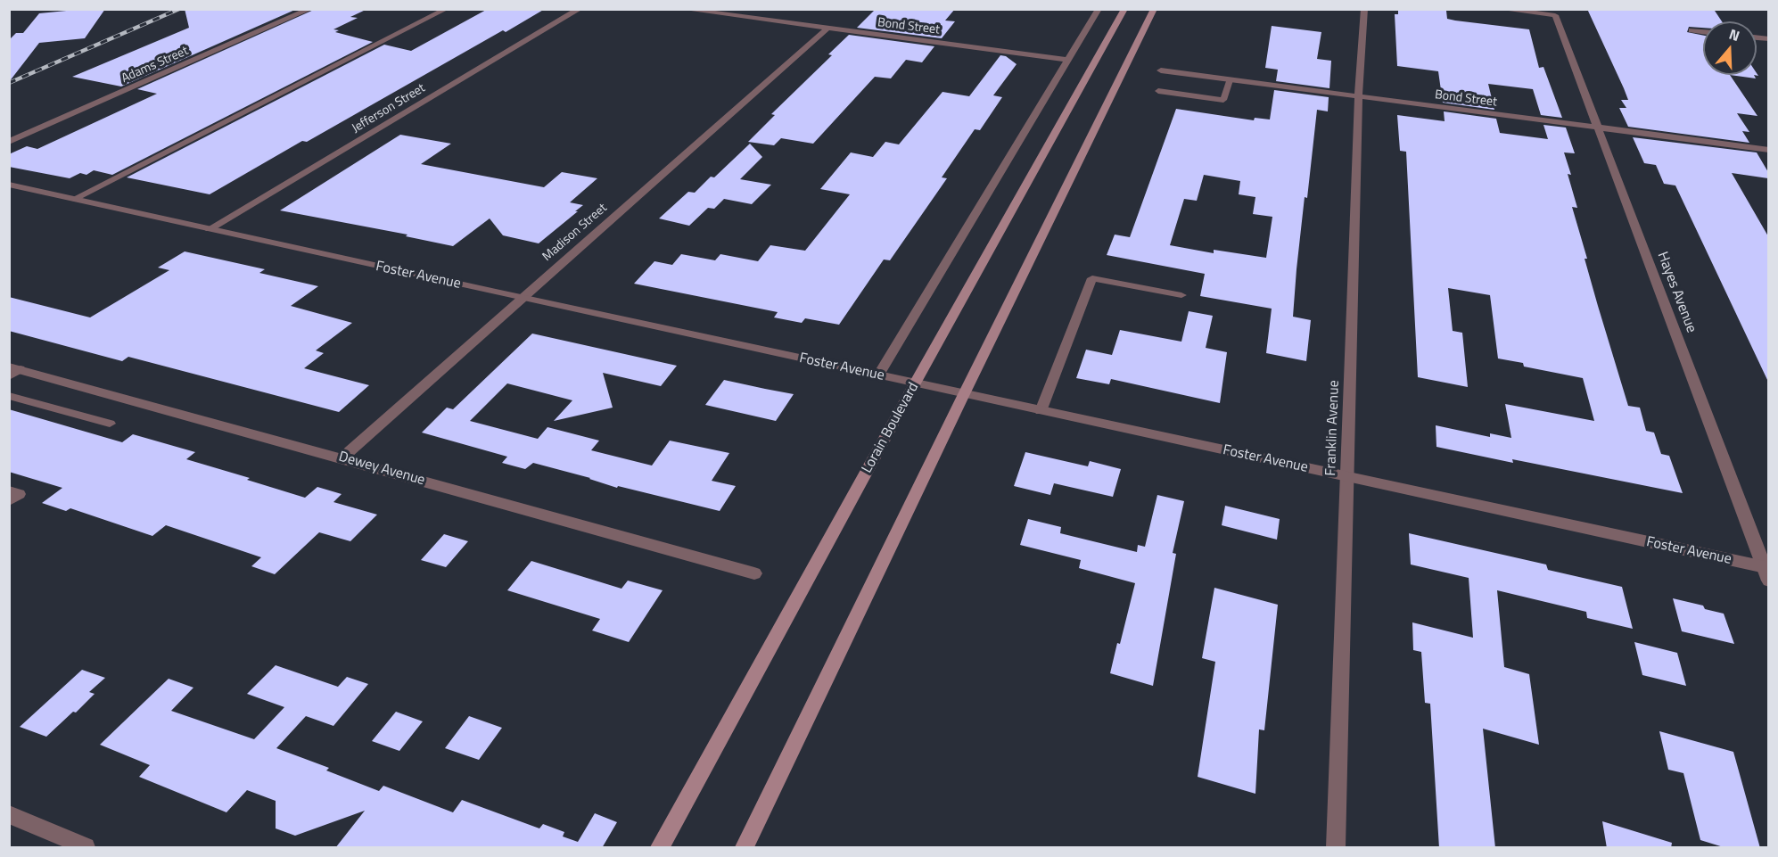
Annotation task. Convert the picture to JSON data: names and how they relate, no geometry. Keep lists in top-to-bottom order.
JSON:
{
  "streets": {
    "main road": ["Lorain Boulevard"],
    "street": [
      "Bond Street",
      "Adams Street",
      "Jefferson Street",
      "Madison Street",
      "Foster Avenue",
      "Hayes Avenue",
      "Franklin Avenue",
      "Dewey Avenue"
    ]
  },
  "crossings": [
    ["Bond Street", "Madison Street"],
    ["Bond Street", "Hayes Avenue"],
    ["Bond Street", "Franklin Avenue"],
    ["Jefferson Street", "Foster Avenue"],
    ["Madison Street", "Foster Avenue"],
    ["Madison Street", "Dewey Avenue"],
    ["Foster Avenue", "Hayes Avenue"],
    ["Foster Avenue", "Lorain Boulevard"],
    ["Foster Avenue", "Franklin Avenue"]
  ],
  "north": "top"
}
